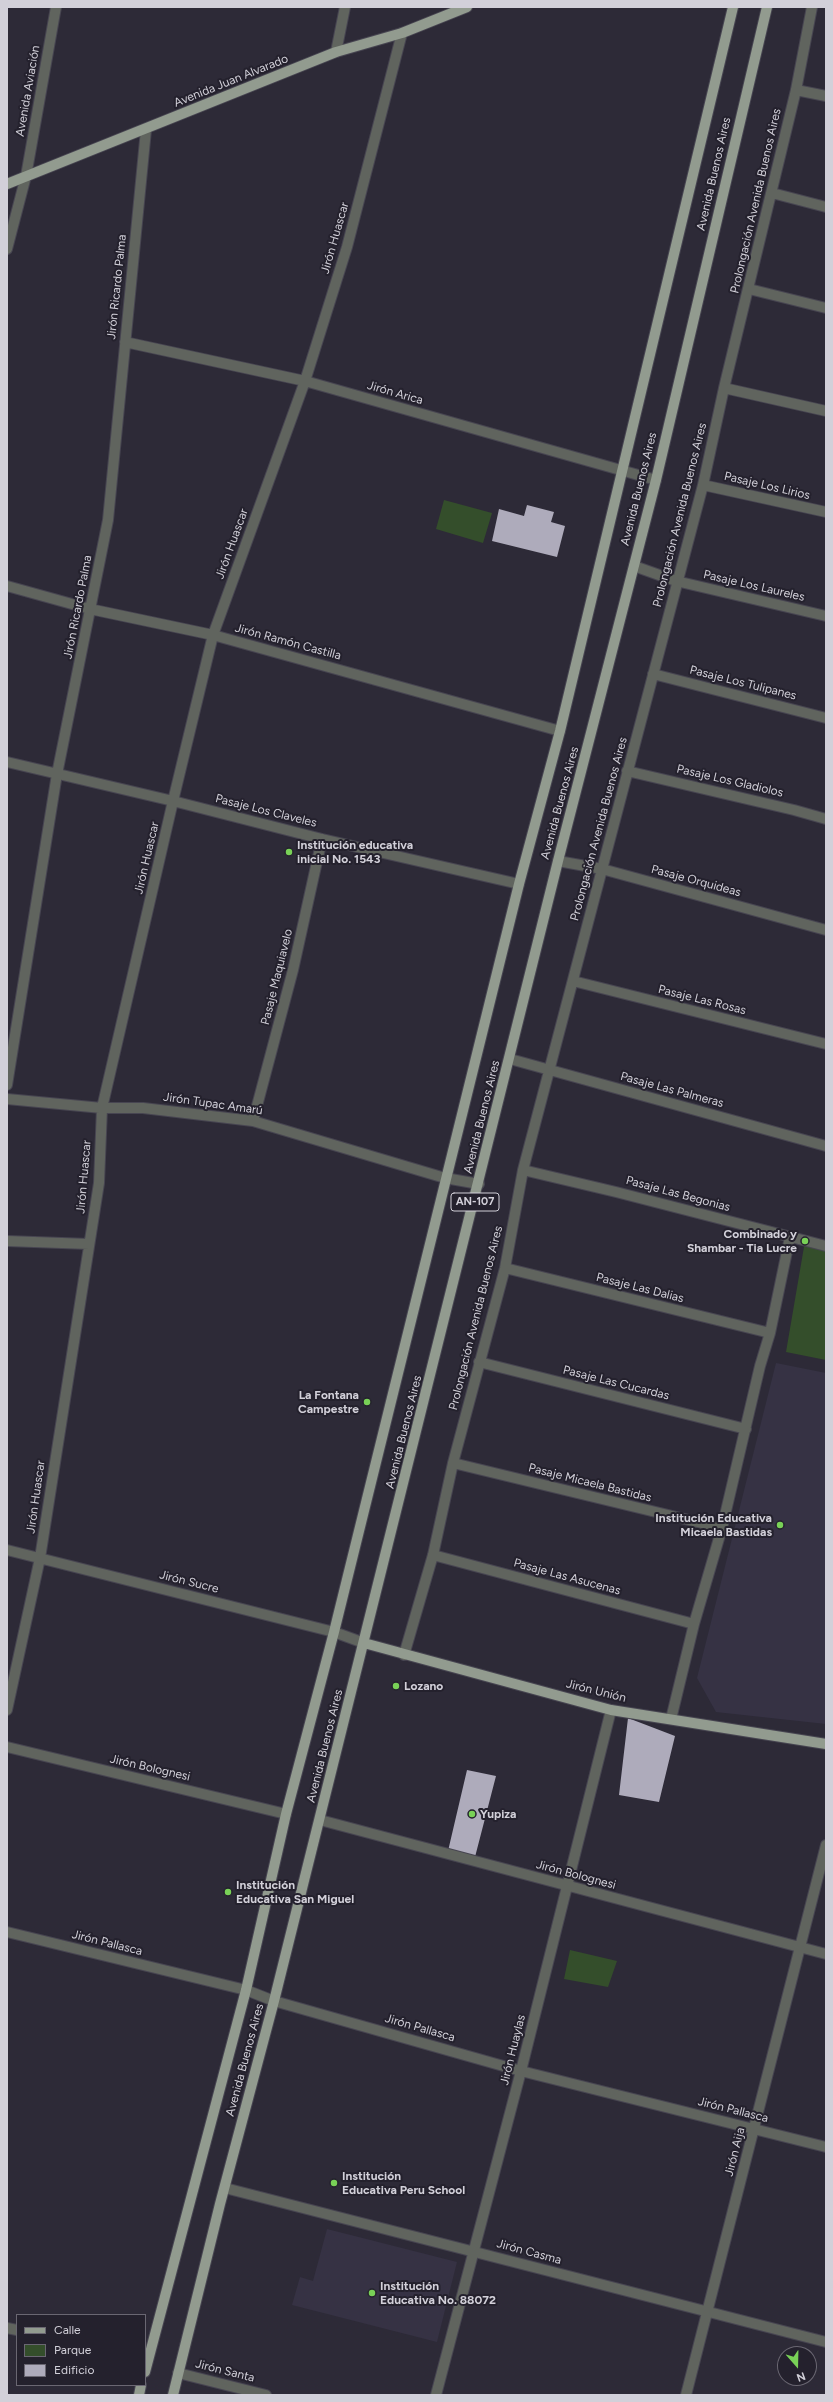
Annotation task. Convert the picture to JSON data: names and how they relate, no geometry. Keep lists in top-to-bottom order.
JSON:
{
  "streets": {
    "main road": [
      "Avenida Juan Alvarado",
      "Avenida Buenos Aires",
      "AN-107",
      "Jirón Unión"
    ],
    "street": [
      "Avenida Aviación",
      "Prolongación Avenida Buenos Aires",
      "Jirón Huascar",
      "Jirón Ricardo Palma",
      "Jirón Arica",
      "Pasaje Los Lirios",
      "Pasaje Los Laureles",
      "Jirón Ramón Castilla",
      "Pasaje Los Tulipanes",
      "Pasaje Los Gladiolos",
      "Pasaje Los Claveles",
      "Pasaje Orquideas",
      "Pasaje Maquiavelo",
      "Pasaje Las Rosas",
      "Pasaje Las Palmeras",
      "Jirón Tupac Amarú",
      "Pasaje Las Begonias",
      "Pasaje Las Dalias",
      "Pasaje Las Cucardas",
      "Pasaje Micaela Bastidas",
      "Pasaje Las Asucenas",
      "Jirón Sucre",
      "Jirón Bolognesi",
      "Jirón Pallasca",
      "Jirón Huaylas",
      "Jirón Aija",
      "Jirón Casma",
      "Jirón Santa"
    ]
  },
  "crossings": [
    ["Avenida Juan Alvarado", "Avenida Aviación"],
    ["Avenida Juan Alvarado", "Jirón Huascar"],
    ["Avenida Juan Alvarado", "Jirón Ricardo Palma"],
    ["Avenida Buenos Aires", "Jirón Arica"],
    ["Avenida Buenos Aires", "Pasaje Los Laureles"],
    ["Avenida Buenos Aires", "Jirón Ramón Castilla"],
    ["Avenida Buenos Aires", "Pasaje Los Claveles"],
    ["Avenida Buenos Aires", "Pasaje Orquideas"],
    ["Avenida Buenos Aires", "Pasaje Las Palmeras"],
    ["Avenida Buenos Aires", "Jirón Tupac Amarú"],
    ["Avenida Buenos Aires", "Jirón Sucre"],
    ["Avenida Buenos Aires", "Jirón Unión"],
    ["Avenida Buenos Aires", "Jirón Bolognesi"],
    ["Avenida Buenos Aires", "Jirón Pallasca"],
    ["Avenida Buenos Aires", "Jirón Casma"],
    ["Avenida Buenos Aires", "Jirón Santa"],
    ["Prolongación Avenida Buenos Aires", "Pasaje Los Lirios"],
    ["Prolongación Avenida Buenos Aires", "Pasaje Los Laureles"],
    ["Prolongación Avenida Buenos Aires", "Pasaje Los Tulipanes"],
    ["Prolongación Avenida Buenos Aires", "Pasaje Los Gladiolos"],
    ["Prolongación Avenida Buenos Aires", "Pasaje Orquideas"],
    ["Prolongación Avenida Buenos Aires", "Pasaje Las Rosas"],
    ["Prolongación Avenida Buenos Aires", "Pasaje Las Palmeras"],
    ["Prolongación Avenida Buenos Aires", "Pasaje Las Begonias"],
    ["Prolongación Avenida Buenos Aires", "Pasaje Las Dalias"],
    ["Prolongación Avenida Buenos Aires", "Pasaje Las Cucardas"],
    ["Prolongación Avenida Buenos Aires", "Pasaje Micaela Bastidas"],
    ["Prolongación Avenida Buenos Aires", "Pasaje Las Asucenas"],
    ["Prolongación Avenida Buenos Aires", "Jirón Unión"],
    ["Jirón Huascar", "Jirón Arica"],
    ["Jirón Huascar", "Jirón Ramón Castilla"],
    ["Jirón Huascar", "Pasaje Los Claveles"],
    ["Jirón Huascar", "Jirón Tupac Amarú"],
    ["Jirón Huascar", "Jirón Sucre"],
    ["Jirón Ricardo Palma", "Jirón Arica"],
    ["Jirón Ricardo Palma", "Jirón Ramón Castilla"],
    ["Jirón Ricardo Palma", "Pasaje Los Claveles"],
    ["Pasaje Los Claveles", "Pasaje Maquiavelo"],
    ["Pasaje Maquiavelo", "Jirón Tupac Amarú"],
    ["Jirón Sucre", "Jirón Unión"],
    ["Jirón Unión", "Jirón Huaylas"],
    ["Jirón Bolognesi", "Jirón Huaylas"],
    ["Jirón Bolognesi", "Jirón Aija"],
    ["Jirón Pallasca", "Jirón Huaylas"],
    ["Jirón Pallasca", "Jirón Aija"],
    ["Jirón Huaylas", "Jirón Casma"],
    ["Jirón Aija", "Jirón Casma"]
  ],
  "places": [
    "Institución educativa inicial No. 1543",
    "Combinado y Shambar - Tia Lucre",
    "La Fontana Campestre",
    "Institución Educativa Micaela Bastidas",
    "Lozano",
    "Yupiza",
    "Institución Educativa San Miguel",
    "Institución Educativa Peru School",
    "Institución Educativa No. 88072"
  ],
  "legend": ["Calle", "Parque", "Edificio"],
  "north": "bottom"
}
